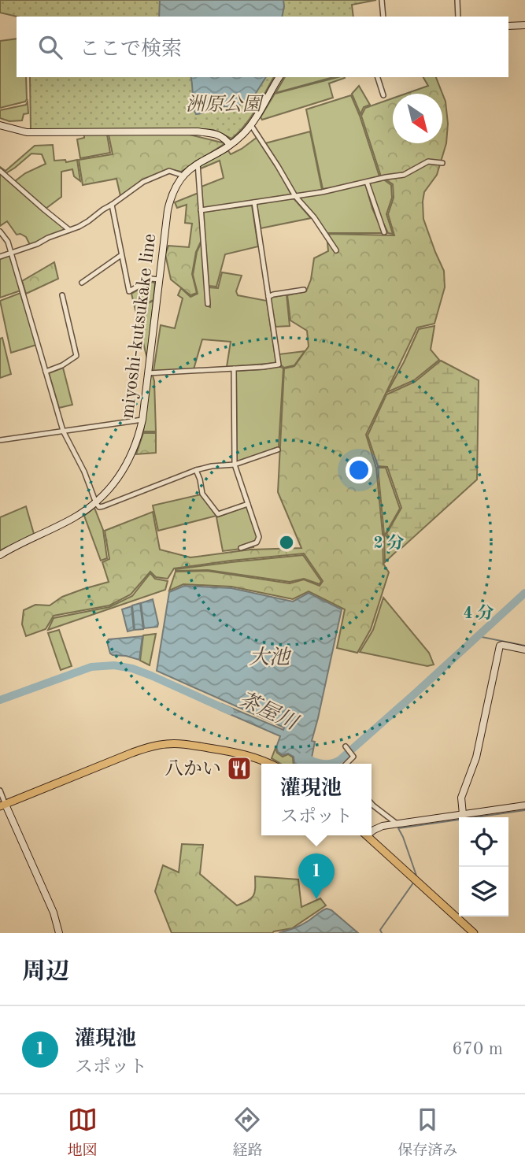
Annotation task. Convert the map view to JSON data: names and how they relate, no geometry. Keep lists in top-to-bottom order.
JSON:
{
  "streets": {
    "street": ["miyoshi-kutsukake line"]
  },
  "water": ["大池", "茶屋川"],
  "parks": ["洲原公園"],
  "places": {
    "restaurant": ["八かい"]
  },
  "north": "bottom right",
  "page": {
    "search": "ここで検索",
    "popup": ["灌現池", "スポット"],
    "pins": "1",
    "heading": "周辺",
    "list": [
      {
        "mark": "1",
        "name": "灌現池",
        "note": "スポット",
        "value": "670 m"
      }
    ],
    "nav": ["地図", "経路", "保存済み"]
  },
  "rings": ["2 分", "4 分"]
}
